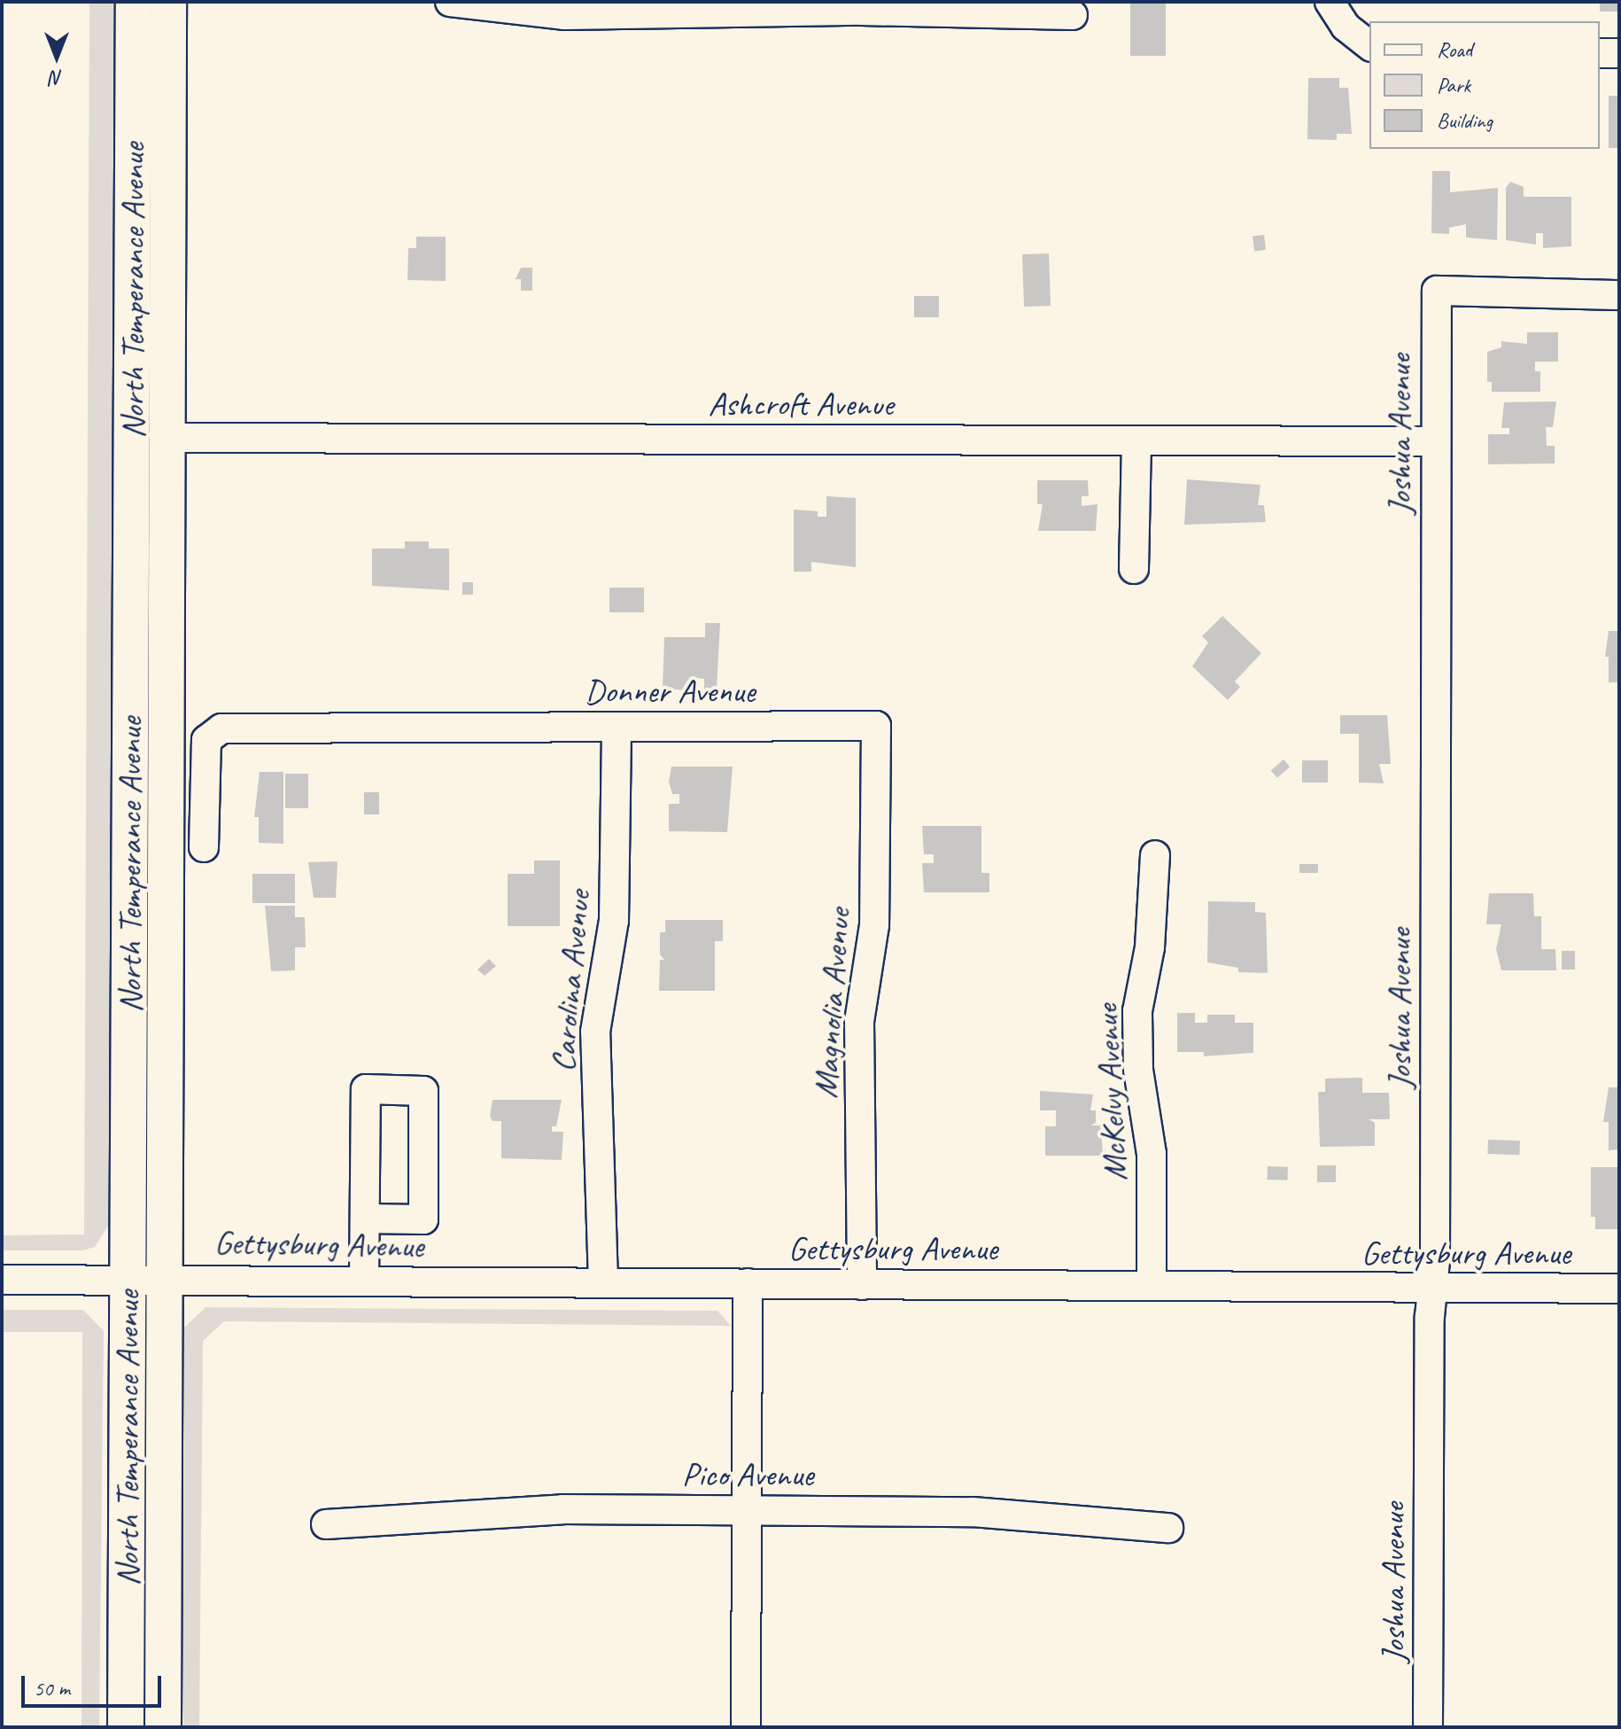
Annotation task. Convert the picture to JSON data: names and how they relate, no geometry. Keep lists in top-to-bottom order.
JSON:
{
  "streets": {
    "main road": ["North Temperance Avenue"],
    "street": [
      "Ashcroft Avenue",
      "Joshua Avenue",
      "Donner Avenue",
      "Carolina Avenue",
      "Magnolia Avenue",
      "McKelvy Avenue",
      "Gettysburg Avenue",
      "Pico Avenue"
    ]
  },
  "crossings": [
    ["North Temperance Avenue", "Ashcroft Avenue"],
    ["North Temperance Avenue", "Gettysburg Avenue"],
    ["Ashcroft Avenue", "Joshua Avenue"],
    ["Joshua Avenue", "Gettysburg Avenue"],
    ["Donner Avenue", "Carolina Avenue"],
    ["Donner Avenue", "Magnolia Avenue"],
    ["Carolina Avenue", "Gettysburg Avenue"],
    ["Magnolia Avenue", "Gettysburg Avenue"],
    ["McKelvy Avenue", "Gettysburg Avenue"]
  ],
  "legend": ["Road", "Park", "Building"],
  "scale_bar": "50 m",
  "north": "bottom"
}
